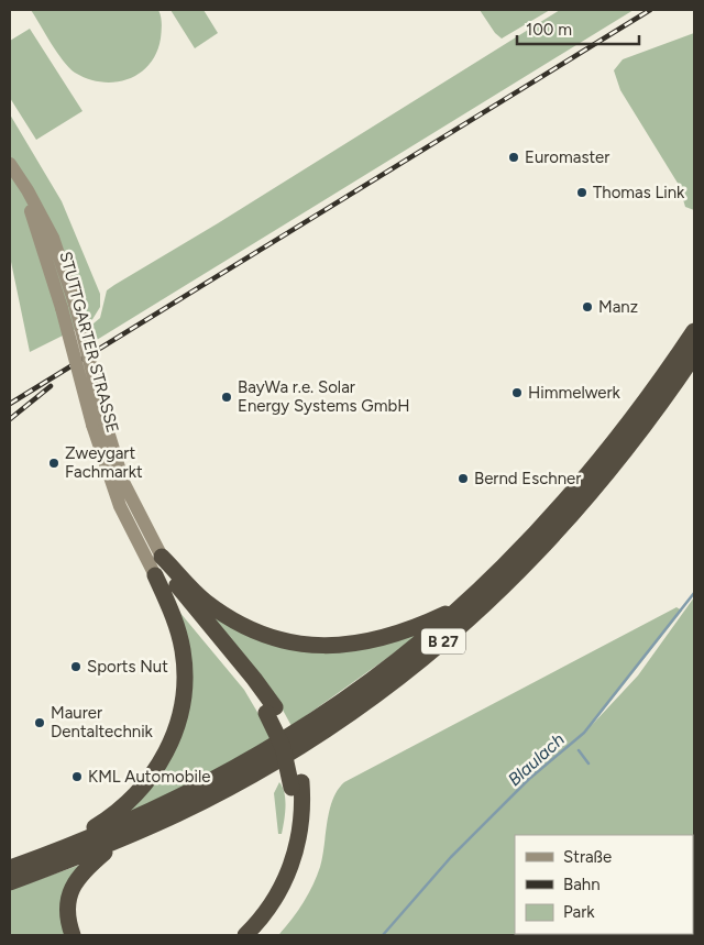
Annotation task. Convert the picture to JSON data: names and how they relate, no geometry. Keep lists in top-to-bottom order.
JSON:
{
  "streets": {
    "highway": ["B 27"],
    "main road": ["STUTTGARTER STRASSE"]
  },
  "water": ["Blaulach"],
  "places": [
    "Euromaster",
    "Thomas Link",
    "Manz",
    "Himmelwerk",
    "BayWa r.e. Solar Energy Systems GmbH",
    "Zweygart Fachmarkt",
    "Bernd Eschner",
    "Sports Nut",
    "Maurer Dentaltechnik",
    "KML Automobile"
  ],
  "legend": ["Straße", "Bahn", "Park"],
  "scale_bar": "100 m"
}
